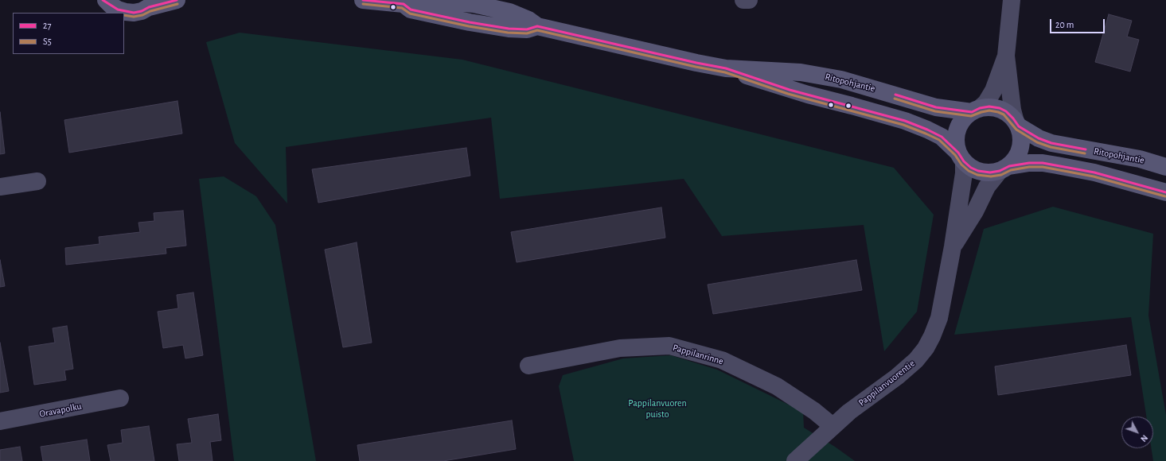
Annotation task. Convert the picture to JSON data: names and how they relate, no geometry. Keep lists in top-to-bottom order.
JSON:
{
  "streets": {
    "main road": ["Ritopohjantie"],
    "street": ["Pappilanrinne", "Pappilanvuorentie", "Oravapolku"]
  },
  "crossings": [
    ["Ritopohjantie", "Pappilanvuorentie"],
    ["Pappilanrinne", "Pappilanvuorentie"]
  ],
  "parks": ["Pappilanvuoren puisto"],
  "lines": ["transit line 27", "transit line S5"],
  "legend": ["27", "S5"],
  "scale_bar": "20 m",
  "north": "bottom right"
}
